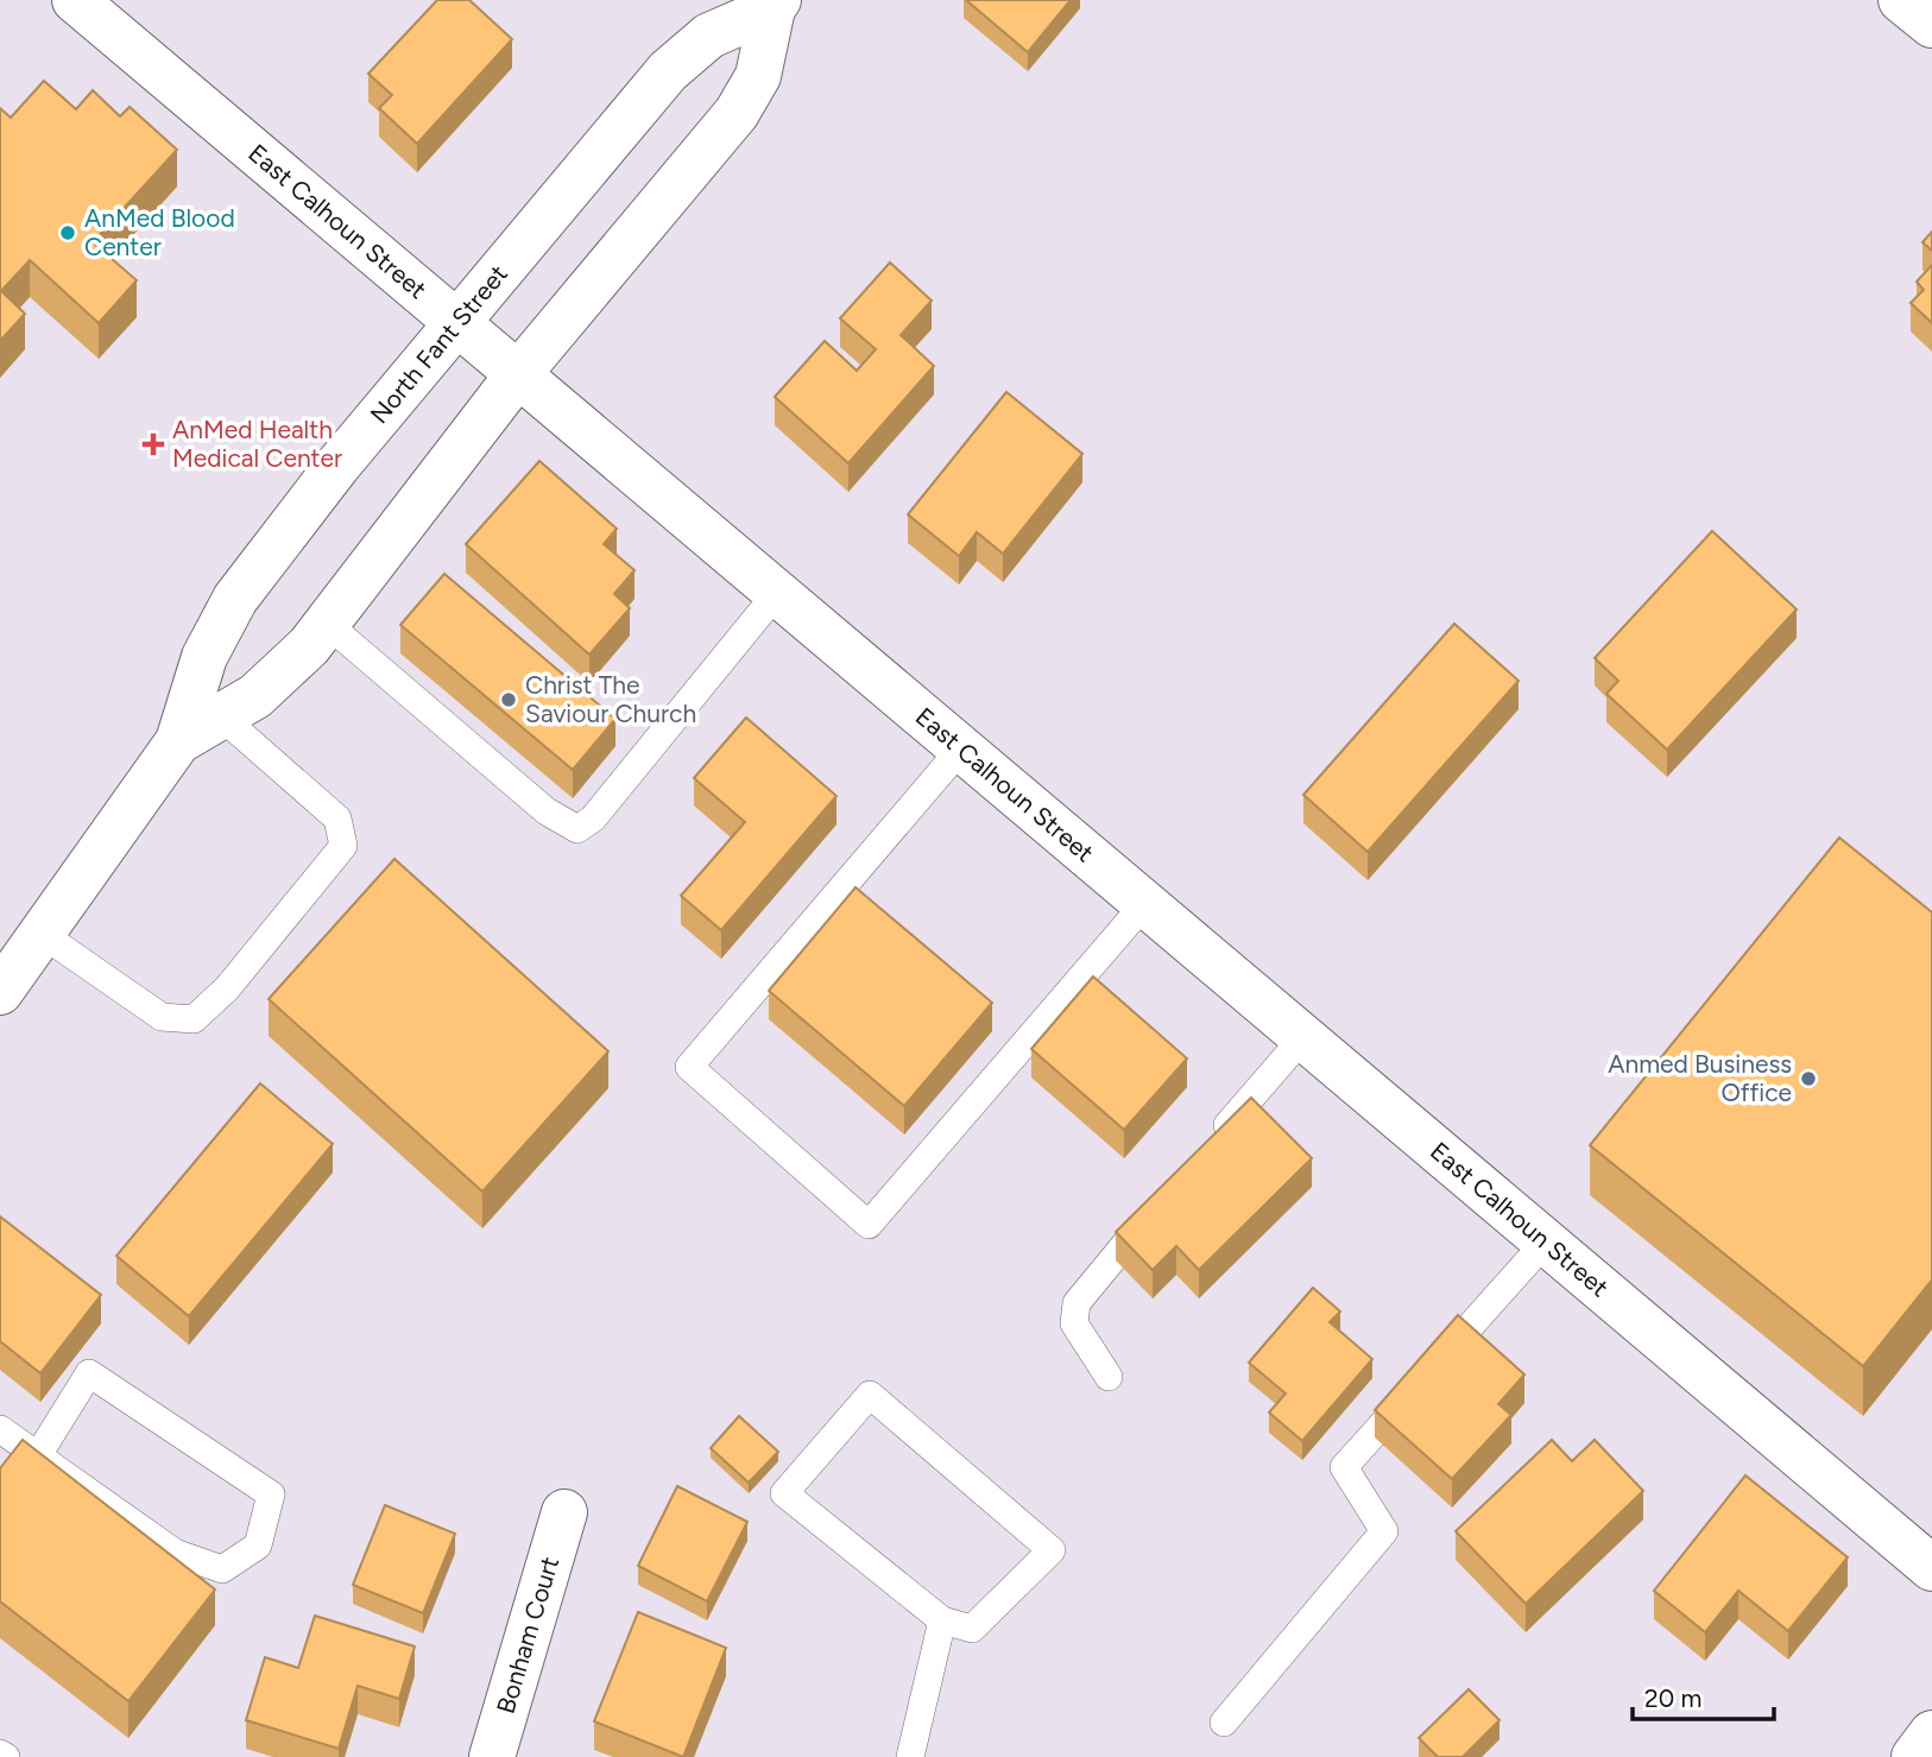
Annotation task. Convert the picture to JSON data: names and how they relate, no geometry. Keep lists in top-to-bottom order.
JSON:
{
  "streets": {
    "street": ["East Calhoun Street", "North Fant Street", "Bonham Court"]
  },
  "crossings": [
    ["East Calhoun Street", "North Fant Street"]
  ],
  "places": {
    "other": ["AnMed Blood Center", "Christ The Saviour Church", "Anmed Business Office"],
    "health": ["AnMed Health Medical Center"]
  },
  "scale_bar": "20 m"
}
